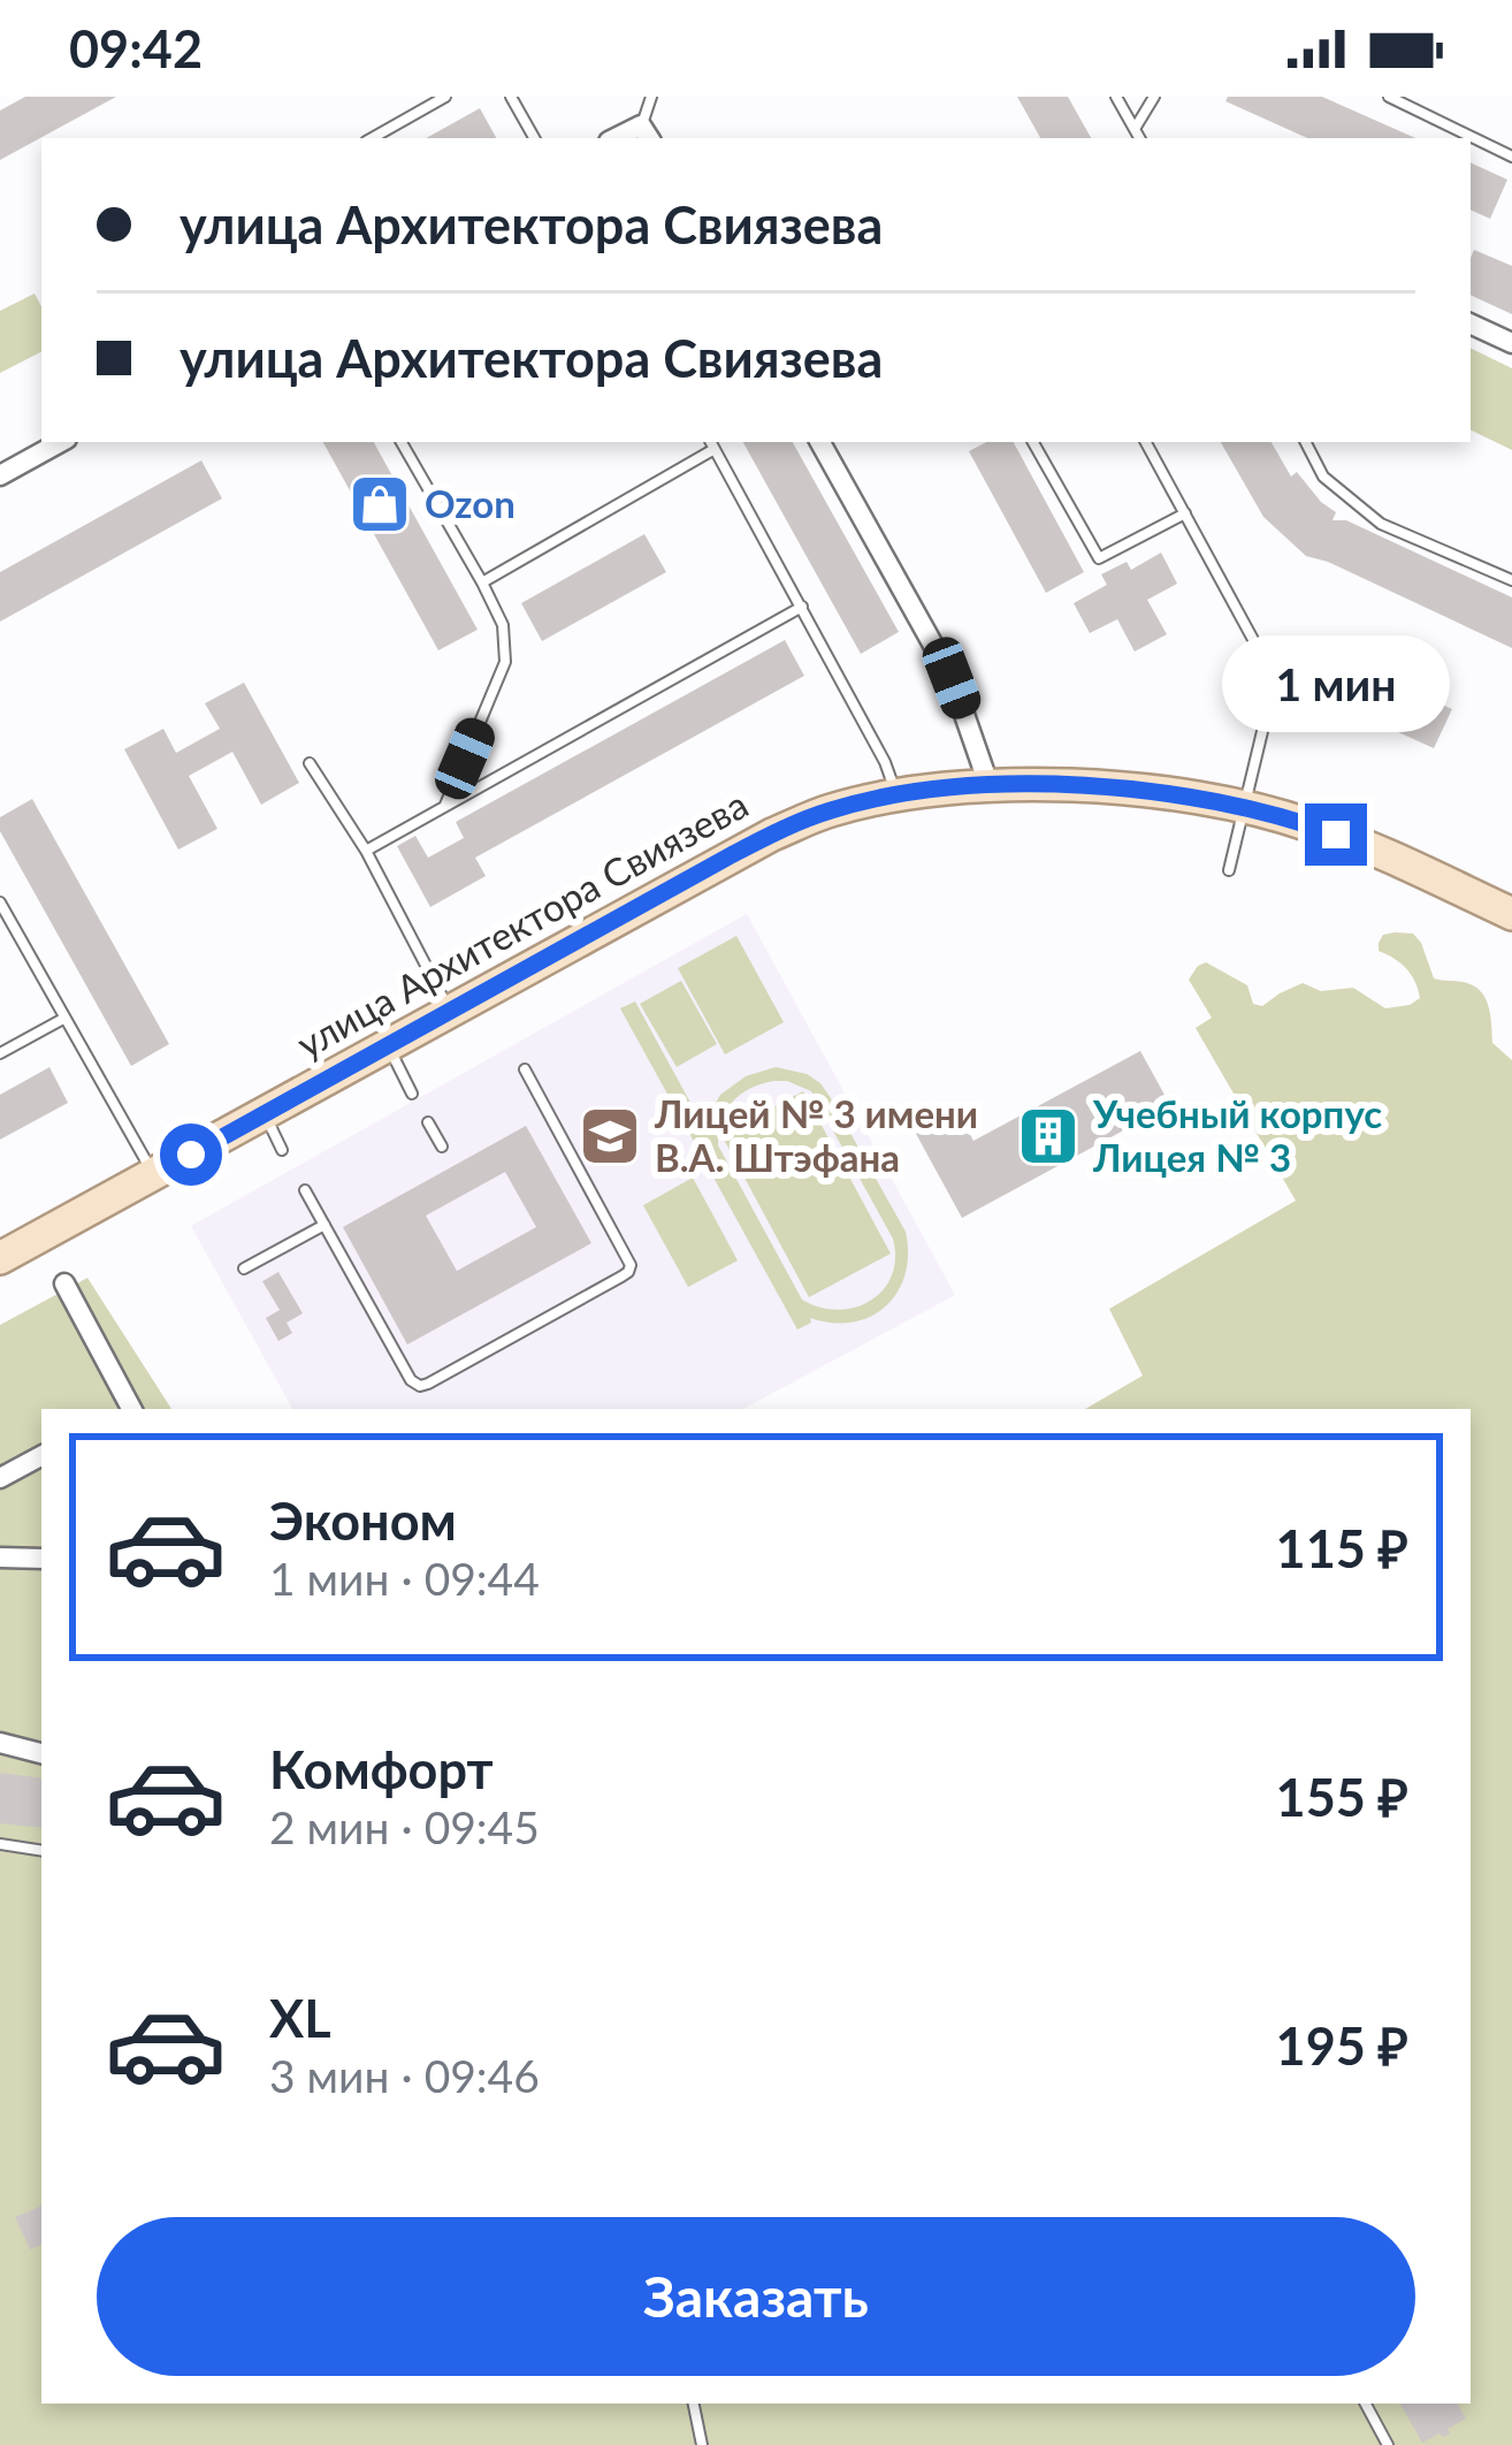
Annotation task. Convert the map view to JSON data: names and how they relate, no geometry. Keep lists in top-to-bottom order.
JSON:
{
  "streets": {
    "main road": ["улица Архитектора Свиязева"]
  },
  "places": {
    "shop": ["Ozon"],
    "school or university": ["Лицей № 3 имени В.А. Штэфана"],
    "building": ["Учебный корпус Лицея № 3"]
  },
  "page": {
    "status": "09:42",
    "banner": ["улица Архитектора Свиязева", "улица Архитектора Свиязева"],
    "bubble": "1 мин",
    "list": [
      {
        "name": "Эконом",
        "note": "1 мин · 09:44",
        "value": "115 ₽"
      },
      {
        "name": "Комфорт",
        "note": "2 мин · 09:45",
        "value": "155 ₽"
      },
      {
        "name": "XL",
        "note": "3 мин · 09:46",
        "value": "195 ₽"
      }
    ],
    "buttons": "Заказать"
  }
}
